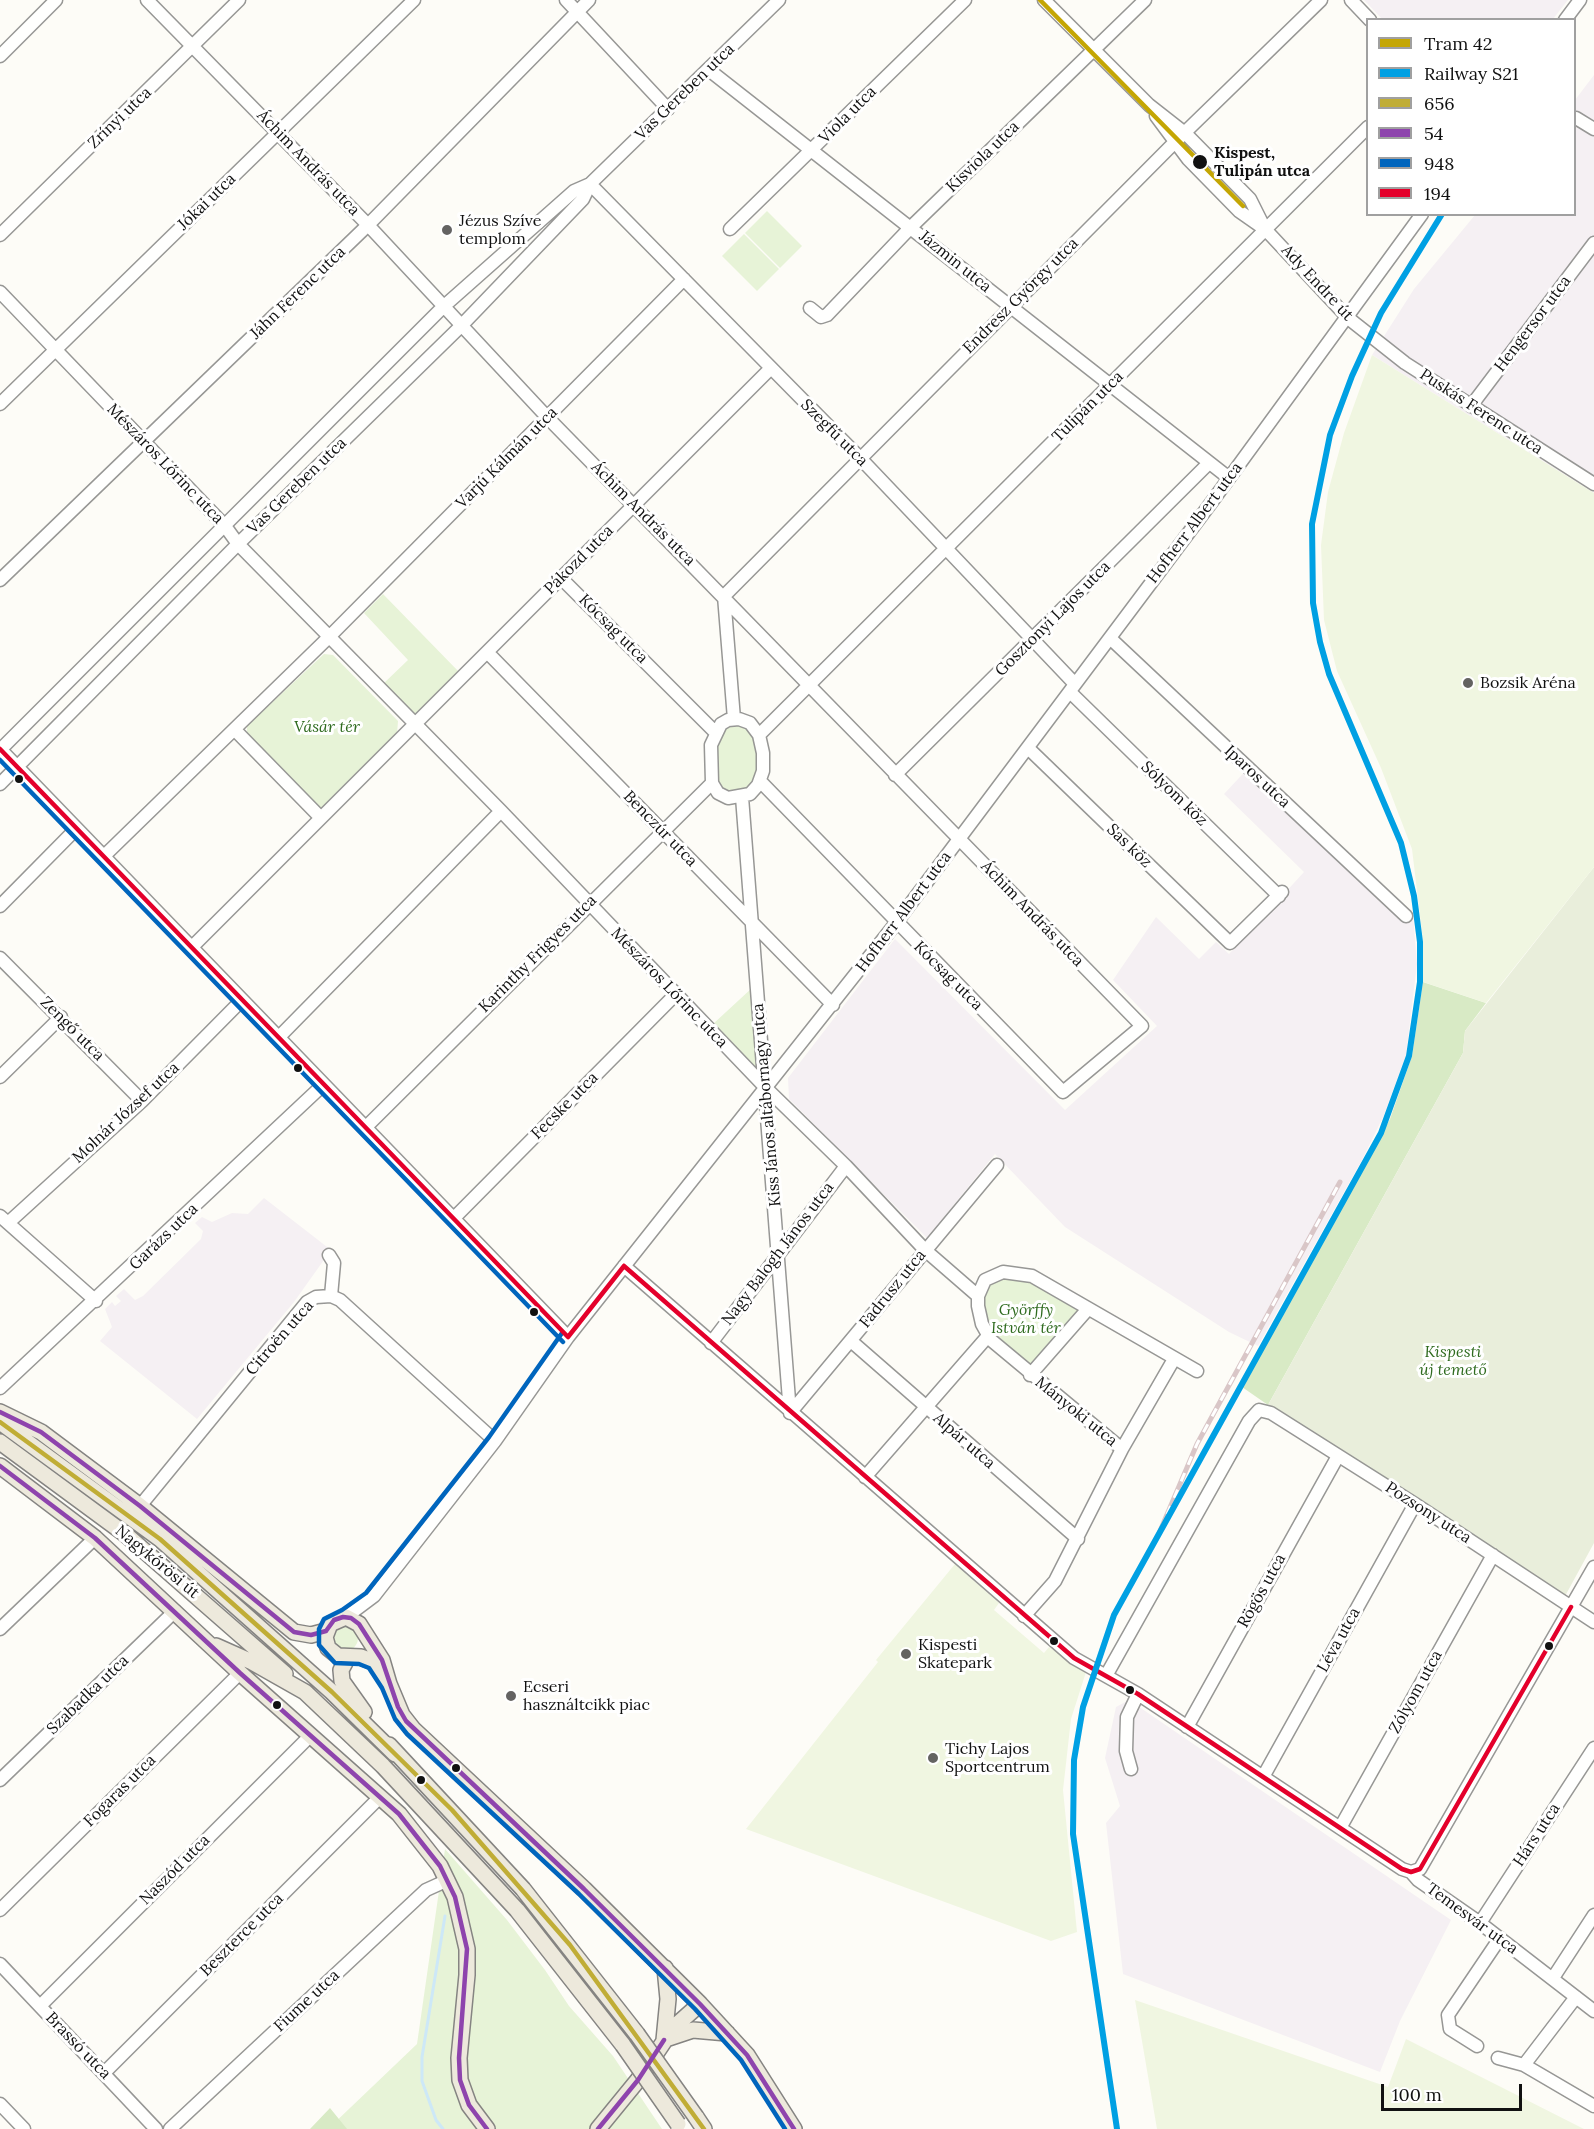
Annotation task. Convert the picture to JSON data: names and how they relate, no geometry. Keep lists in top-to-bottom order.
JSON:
{
  "streets": {
    "main road": ["Nagykőrösi út"],
    "street": [
      "Vas Gereben utca",
      "Viola utca",
      "Zrínyi utca",
      "Kisviola utca",
      "Áchim András utca",
      "Jókai utca",
      "Jázmin utca",
      "Ady Endre út",
      "Jáhn Ferenc utca",
      "Endresz György utca",
      "Hengersor utca",
      "Tulipán utca",
      "Puskás Ferenc utca",
      "Szegfű utca",
      "Varjú Kálmán utca",
      "Mészáros Lőrinc utca",
      "Hofherr Albert utca",
      "Pákozd utca",
      "Gosztonyi Lajos utca",
      "Kócsag utca",
      "Iparos utca",
      "Sólyom köz",
      "Benczúr utca",
      "Sas köz",
      "Karinthy Frigyes utca",
      "Zengő utca",
      "Kiss János altábornagy utca",
      "Fecske utca",
      "Molnár József utca",
      "Garázs utca",
      "Nagy Balogh János utca",
      "Fadrusz utca",
      "Citroën utca",
      "Mányoki utca",
      "Alpár utca",
      "Pozsony utca",
      "Rögös utca",
      "Léva utca",
      "Zólyom utca",
      "Szabadka utca",
      "Fogaras utca",
      "Hárs utca",
      "Naszód utca",
      "Temesvár utca",
      "Beszterce utca",
      "Fiume utca",
      "Brassó utca"
    ]
  },
  "crossings": [
    ["Vas Gereben utca", "Áchim András utca"],
    ["Vas Gereben utca", "Jázmin utca"],
    ["Vas Gereben utca", "Szegfű utca"],
    ["Vas Gereben utca", "Mészáros Lőrinc utca"],
    ["Viola utca", "Jázmin utca"],
    ["Zrínyi utca", "Áchim András utca"],
    ["Kisviola utca", "Jázmin utca"],
    ["Kisviola utca", "Ady Endre út"],
    ["Áchim András utca", "Jókai utca"],
    ["Áchim András utca", "Jáhn Ferenc utca"],
    ["Áchim András utca", "Endresz György utca"],
    ["Áchim András utca", "Tulipán utca"],
    ["Áchim András utca", "Varjú Kálmán utca"],
    ["Áchim András utca", "Hofherr Albert utca"],
    ["Áchim András utca", "Pákozd utca"],
    ["Áchim András utca", "Gosztonyi Lajos utca"],
    ["Áchim András utca", "Kócsag utca"],
    ["Jókai utca", "Mészáros Lőrinc utca"],
    ["Jázmin utca", "Endresz György utca"],
    ["Jázmin utca", "Tulipán utca"],
    ["Jázmin utca", "Hofherr Albert utca"],
    ["Jázmin utca", "Gosztonyi Lajos utca"],
    ["Ady Endre út", "Endresz György utca"],
    ["Ady Endre út", "Tulipán utca"],
    ["Ady Endre út", "Puskás Ferenc utca"],
    ["Ady Endre út", "Hofherr Albert utca"],
    ["Jáhn Ferenc utca", "Mészáros Lőrinc utca"],
    ["Endresz György utca", "Szegfű utca"],
    ["Hengersor utca", "Puskás Ferenc utca"],
    ["Tulipán utca", "Szegfű utca"],
    ["Szegfű utca", "Varjú Kálmán utca"],
    ["Szegfű utca", "Hofherr Albert utca"],
    ["Szegfű utca", "Pákozd utca"],
    ["Szegfű utca", "Gosztonyi Lajos utca"],
    ["Szegfű utca", "Sólyom köz"],
    ["Varjú Kálmán utca", "Mészáros Lőrinc utca"],
    ["Mészáros Lőrinc utca", "Hofherr Albert utca"],
    ["Mészáros Lőrinc utca", "Pákozd utca"],
    ["Mészáros Lőrinc utca", "Karinthy Frigyes utca"],
    ["Mészáros Lőrinc utca", "Kiss János altábornagy utca"],
    ["Mészáros Lőrinc utca", "Fecske utca"],
    ["Mészáros Lőrinc utca", "Nagy Balogh János utca"],
    ["Mészáros Lőrinc utca", "Fadrusz utca"],
    ["Hofherr Albert utca", "Kócsag utca"],
    ["Hofherr Albert utca", "Iparos utca"],
    ["Hofherr Albert utca", "Sólyom köz"],
    ["Hofherr Albert utca", "Benczúr utca"],
    ["Hofherr Albert utca", "Sas köz"],
    ["Hofherr Albert utca", "Kiss János altábornagy utca"],
    ["Hofherr Albert utca", "Citroën utca"],
    ["Hofherr Albert utca", "Temesvár utca"],
    ["Pákozd utca", "Kócsag utca"],
    ["Pákozd utca", "Benczúr utca"],
    ["Kócsag utca", "Karinthy Frigyes utca"],
    ["Kócsag utca", "Kiss János altábornagy utca"],
    ["Sólyom köz", "Sas köz"],
    ["Benczúr utca", "Karinthy Frigyes utca"],
    ["Benczúr utca", "Kiss János altábornagy utca"],
    ["Karinthy Frigyes utca", "Kiss János altábornagy utca"],
    ["Zengő utca", "Molnár József utca"],
    ["Kiss János altábornagy utca", "Nagy Balogh János utca"],
    ["Kiss János altábornagy utca", "Fadrusz utca"],
    ["Kiss János altábornagy utca", "Temesvár utca"],
    ["Nagy Balogh János utca", "Temesvár utca"],
    ["Fadrusz utca", "Alpár utca"],
    ["Fadrusz utca", "Temesvár utca"],
    ["Pozsony utca", "Rögös utca"],
    ["Pozsony utca", "Léva utca"],
    ["Pozsony utca", "Zólyom utca"],
    ["Pozsony utca", "Temesvár utca"],
    ["Nagykőrösi út", "Szabadka utca"],
    ["Nagykőrösi út", "Fogaras utca"],
    ["Nagykőrösi út", "Naszód utca"],
    ["Nagykőrösi út", "Beszterce utca"],
    ["Nagykőrösi út", "Fiume utca"],
    ["Rögös utca", "Temesvár utca"],
    ["Léva utca", "Temesvár utca"],
    ["Zólyom utca", "Temesvár utca"],
    ["Hárs utca", "Temesvár utca"],
    ["Naszód utca", "Brassó utca"],
    ["Beszterce utca", "Brassó utca"]
  ],
  "parks": ["Vásár tér", "Györffy István tér", "Kispesti új temető"],
  "places": [
    "Kispest, Tulipán utca",
    "Jézus Szíve templom",
    "Bozsik Aréna",
    "Kispesti Skatepark",
    "Ecseri használtcikk piac",
    "Tichy Lajos Sportcentrum"
  ],
  "lines": [
    "tram line 42",
    "rail line S21",
    "transit line 194",
    "transit line 948",
    "transit line 54",
    "transit line 656"
  ],
  "legend": [
    "Tram 42",
    "Railway S21",
    "656",
    "54",
    "948",
    "194"
  ],
  "scale_bar": "100 m"
}
